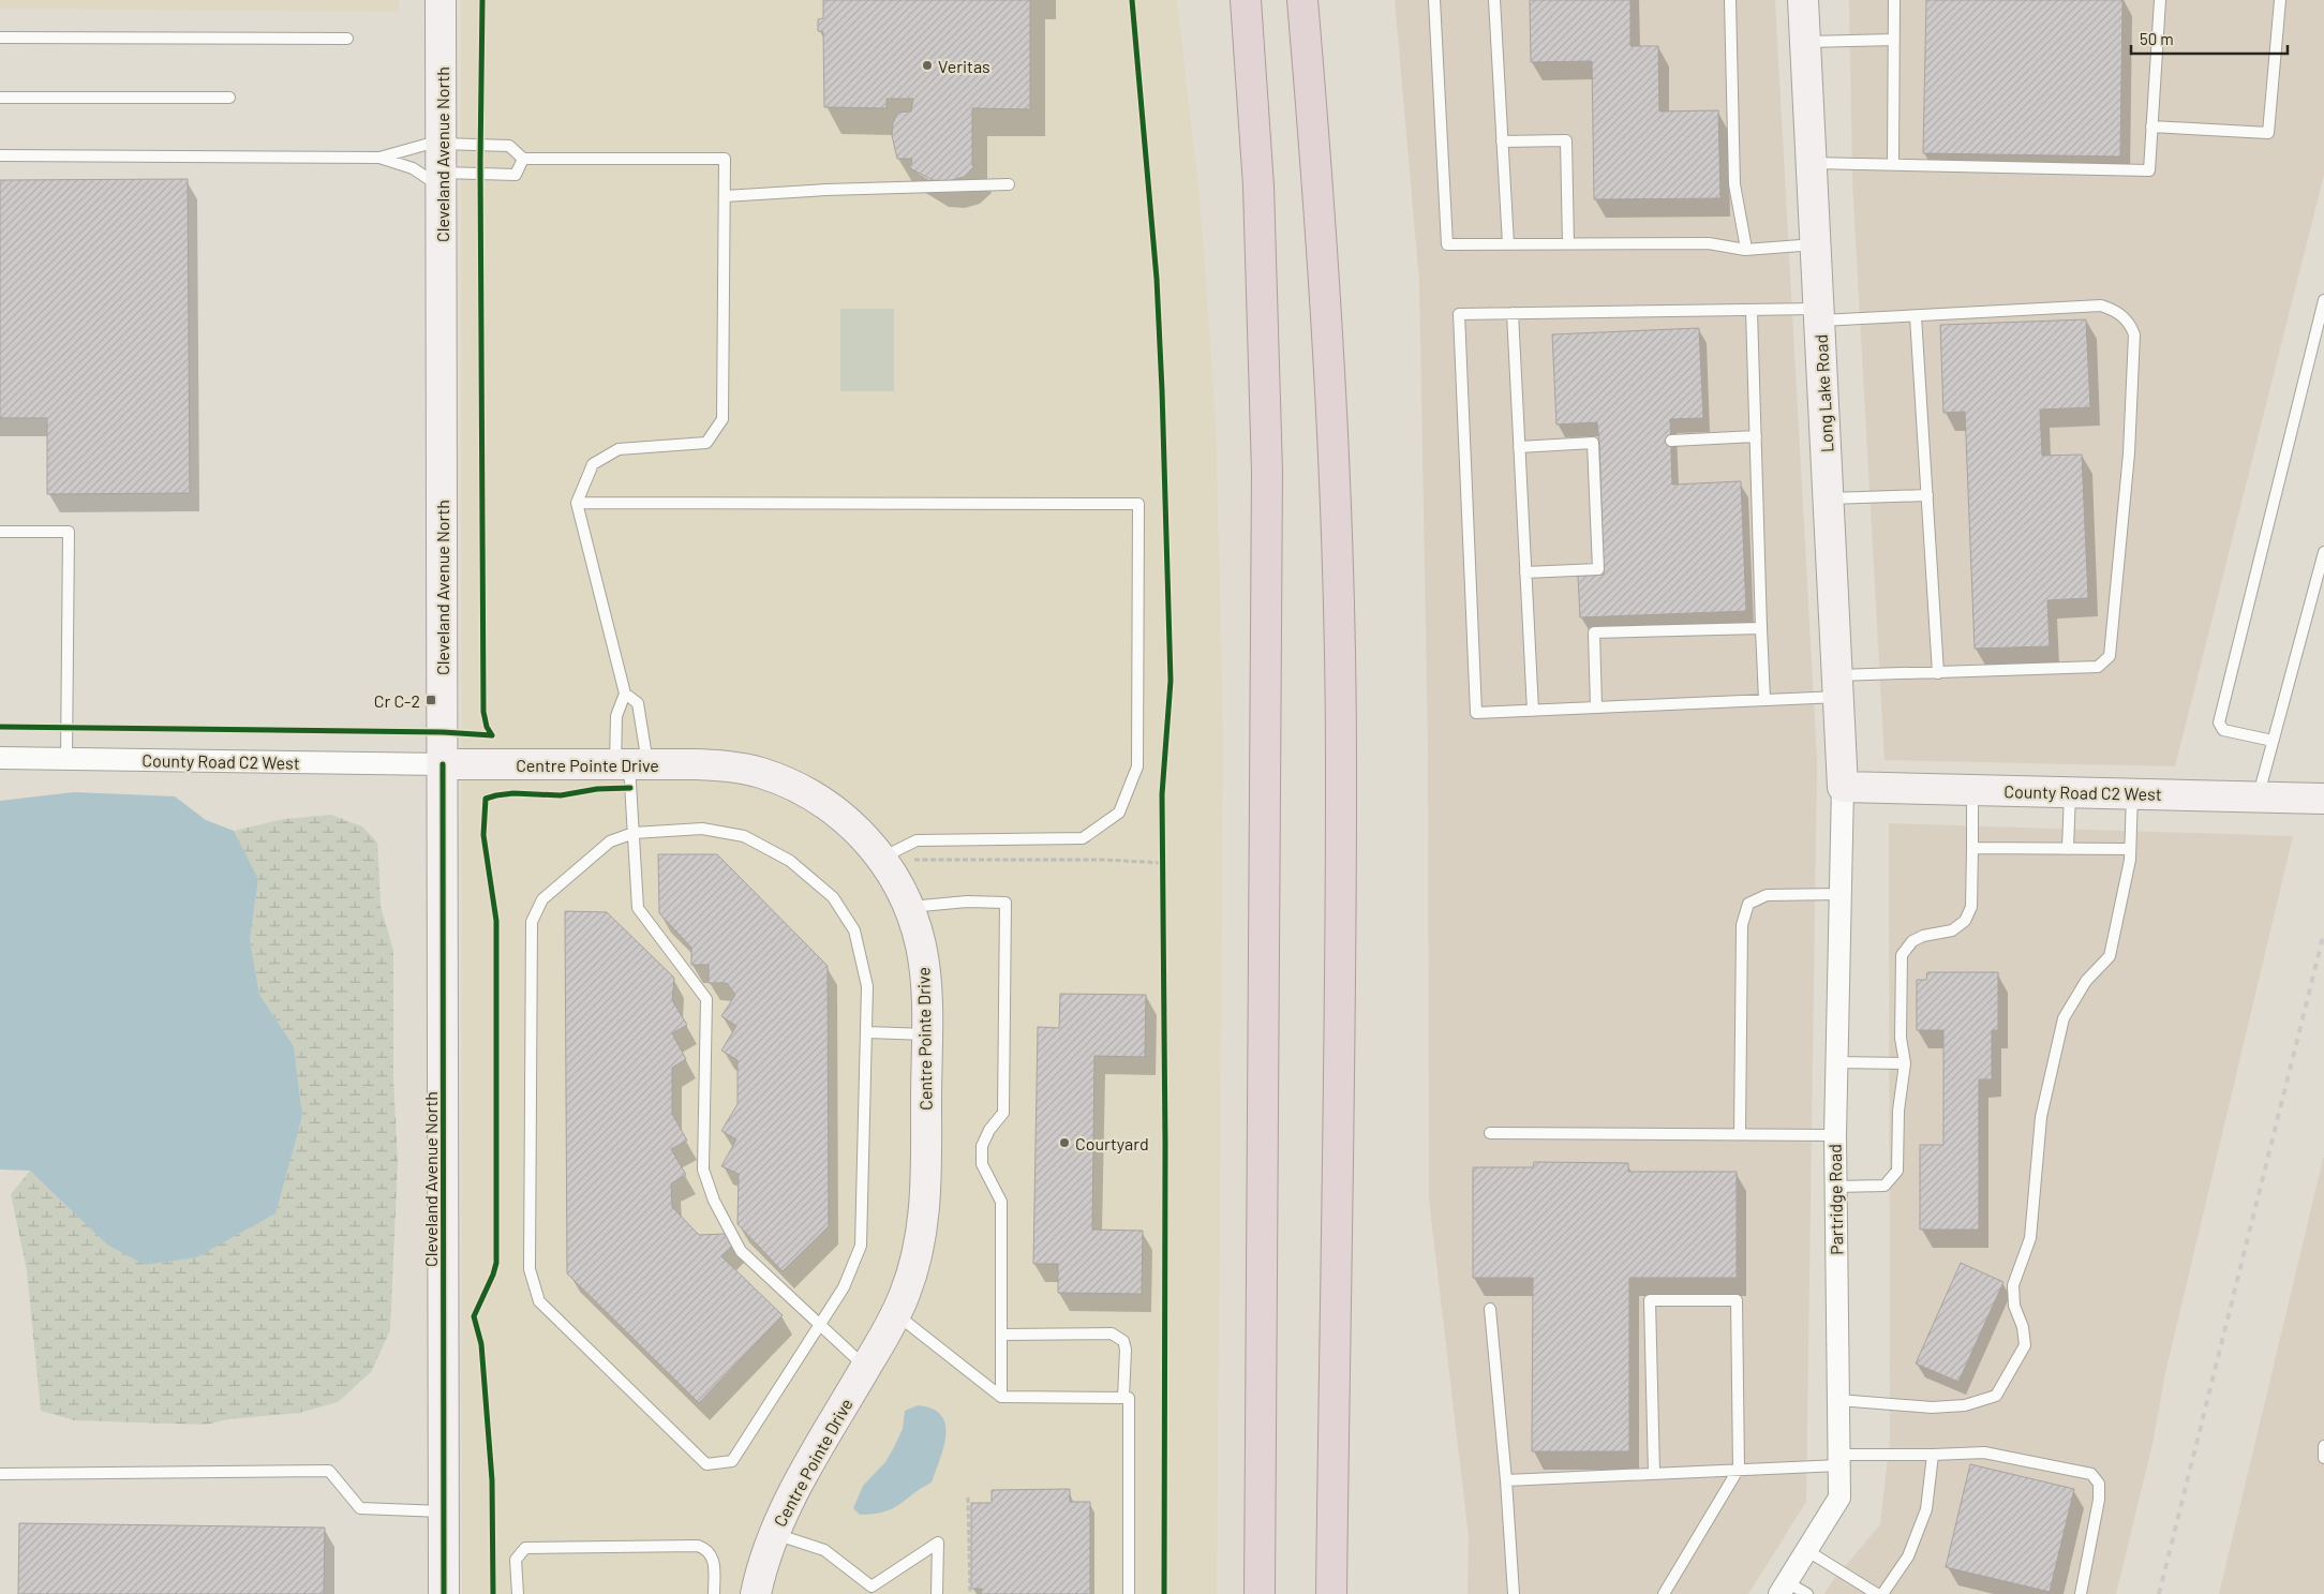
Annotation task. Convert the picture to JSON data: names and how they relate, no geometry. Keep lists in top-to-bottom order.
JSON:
{
  "streets": {
    "street": [
      "Cleveland Avenue North",
      "Long Lake Road",
      "County Road C2 West",
      "Centre Pointe Drive",
      "Partridge Road"
    ]
  },
  "crossings": [
    ["Cleveland Avenue North", "County Road C2 West"],
    ["Cleveland Avenue North", "Centre Pointe Drive"],
    ["Long Lake Road", "County Road C2 West"],
    ["Long Lake Road", "Partridge Road"],
    ["County Road C2 West", "Centre Pointe Drive"],
    ["County Road C2 West", "Partridge Road"]
  ],
  "places": {
    "other": ["Veritas", "Courtyard"],
    "transit": ["Cr C-2"]
  },
  "scale_bar": "50 m"
}
